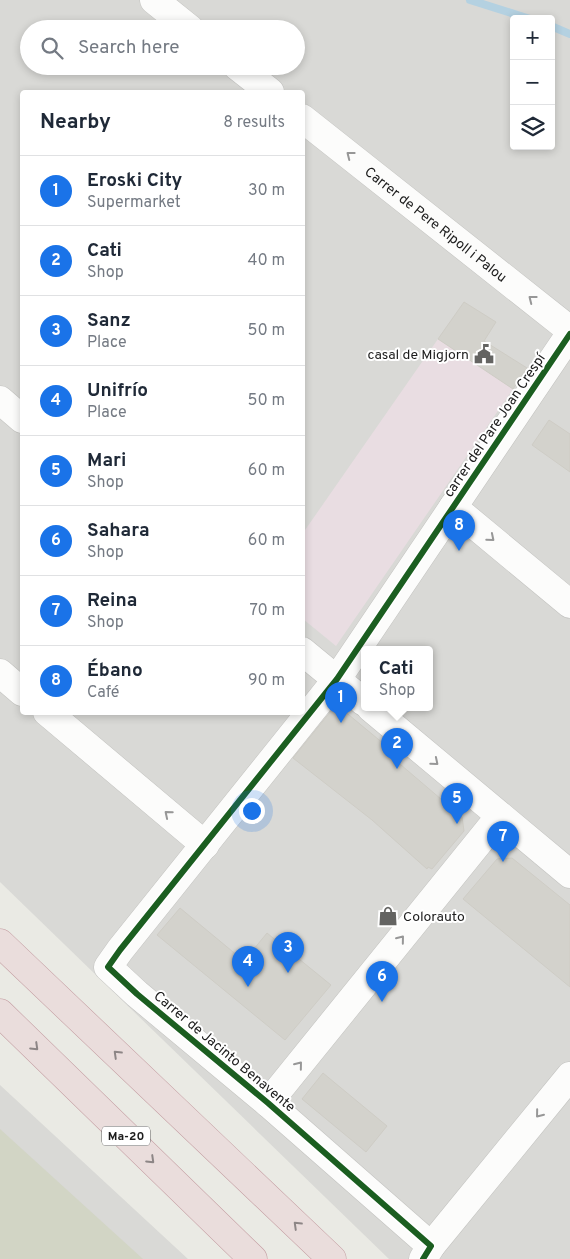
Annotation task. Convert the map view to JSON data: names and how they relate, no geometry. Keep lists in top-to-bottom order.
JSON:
{
  "streets": {
    "highway": ["Ma-20"],
    "street": ["Carrer de Pere Ripoll i Palou", "carrer del Pare Joan Crespí", "Carrer de Jacinto Benavente"]
  },
  "one_way": ["Carrer de Pere Ripoll i Palou"],
  "places": {
    "public building": ["casal de Migjorn"],
    "shop": ["Colorauto"]
  },
  "page": {
    "map_buttons": ["+", "−"],
    "search": "Search here",
    "heading": ["Nearby", "8 results"],
    "list": [
      {
        "mark": "1",
        "name": "Eroski City",
        "note": "Supermarket",
        "value": "30 m"
      },
      {
        "mark": "2",
        "name": "Cati",
        "note": "Shop",
        "value": "40 m"
      },
      {
        "mark": "3",
        "name": "Sanz",
        "note": "Place",
        "value": "50 m"
      },
      {
        "mark": "4",
        "name": "Unifrío",
        "note": "Place",
        "value": "50 m"
      },
      {
        "mark": "5",
        "name": "Mari",
        "note": "Shop",
        "value": "60 m"
      },
      {
        "mark": "6",
        "name": "Sahara",
        "note": "Shop",
        "value": "60 m"
      },
      {
        "mark": "7",
        "name": "Reina",
        "note": "Shop",
        "value": "70 m"
      },
      {
        "mark": "8",
        "name": "Ébano",
        "note": "Café",
        "value": "90 m"
      }
    ],
    "pins": [
      "8",
      "1",
      "2",
      "5",
      "7",
      "3",
      "4",
      "6"
    ],
    "popup": ["Cati", "Shop"]
  }
}
